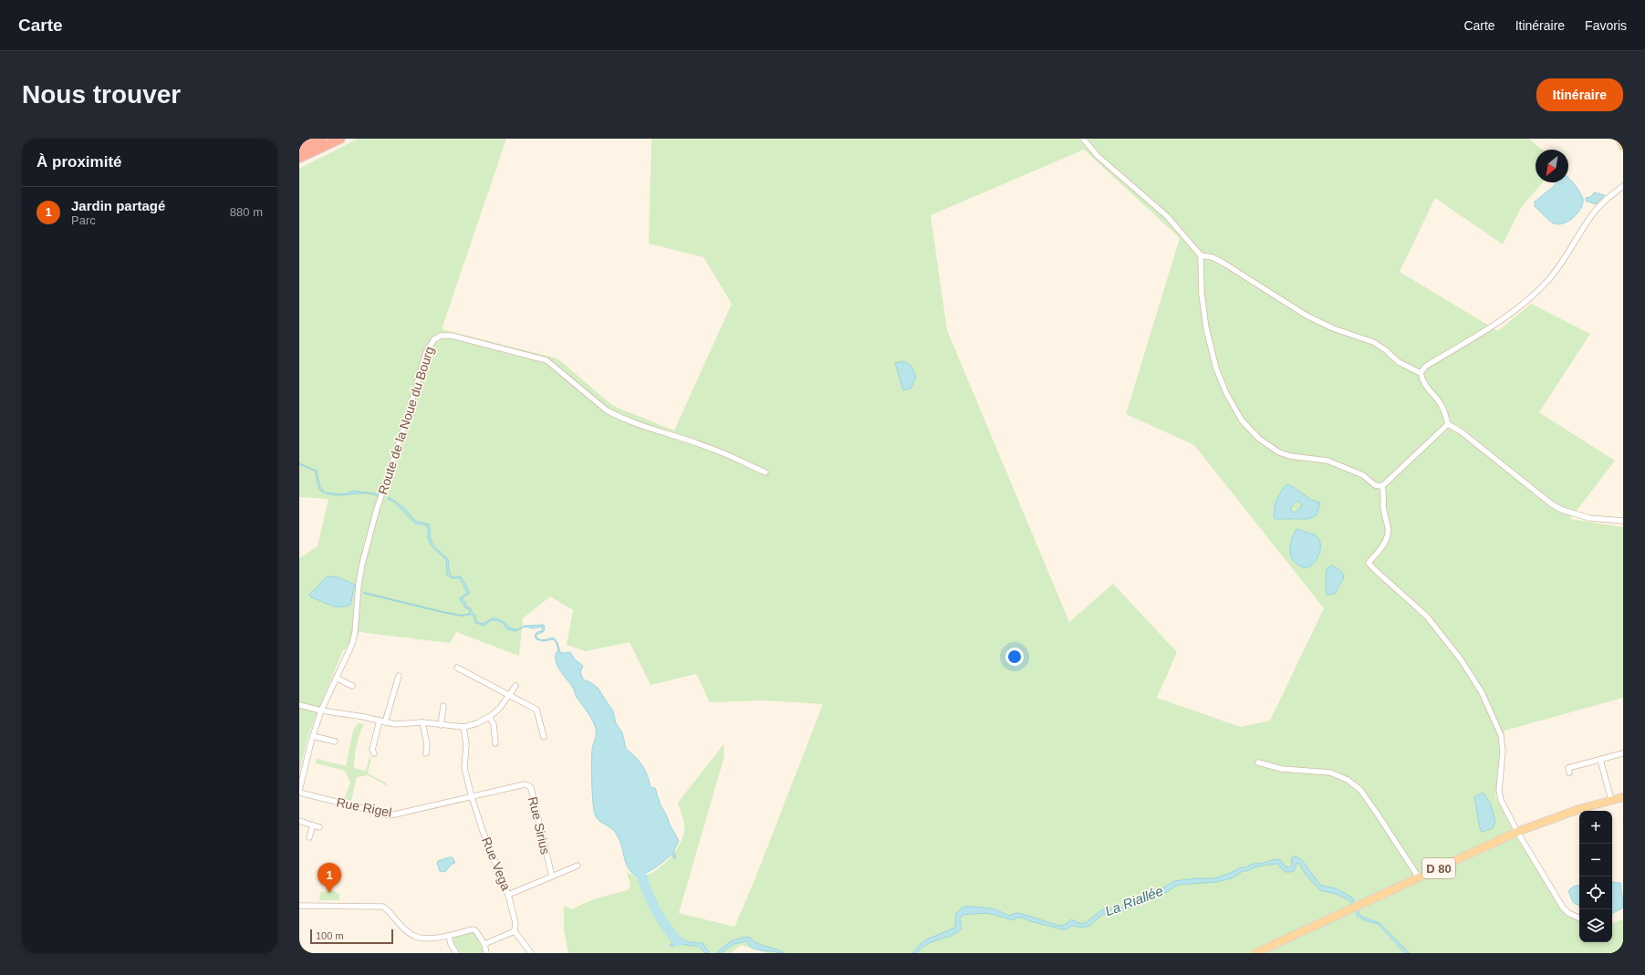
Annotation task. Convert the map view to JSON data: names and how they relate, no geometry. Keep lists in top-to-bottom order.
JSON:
{
  "streets": {
    "main road": ["D 80"],
    "street": [
      "Route de la Noue du Bourg",
      "Rue Rigel",
      "Rue Sirius",
      "Rue Vega"
    ]
  },
  "crossings": [
    ["Route de la Noue du Bourg", "Rue Rigel"],
    ["Rue Rigel", "Rue Sirius"],
    ["Rue Rigel", "Rue Vega"],
    ["Rue Sirius", "Rue Vega"]
  ],
  "water": ["La Riallée"],
  "scale_bar": "100 m",
  "north": "bottom left",
  "page": {
    "header": "Carte",
    "nav": ["Carte", "Itinéraire", "Favoris"],
    "buttons": "Itinéraire",
    "title": "Nous trouver",
    "heading": "À proximité",
    "list": [
      {
        "mark": "1",
        "name": "Jardin partagé",
        "note": "Parc",
        "value": "880 m"
      }
    ],
    "map_buttons": ["+", "−"],
    "pins": "1",
    "scale": "100 m"
  }
}
